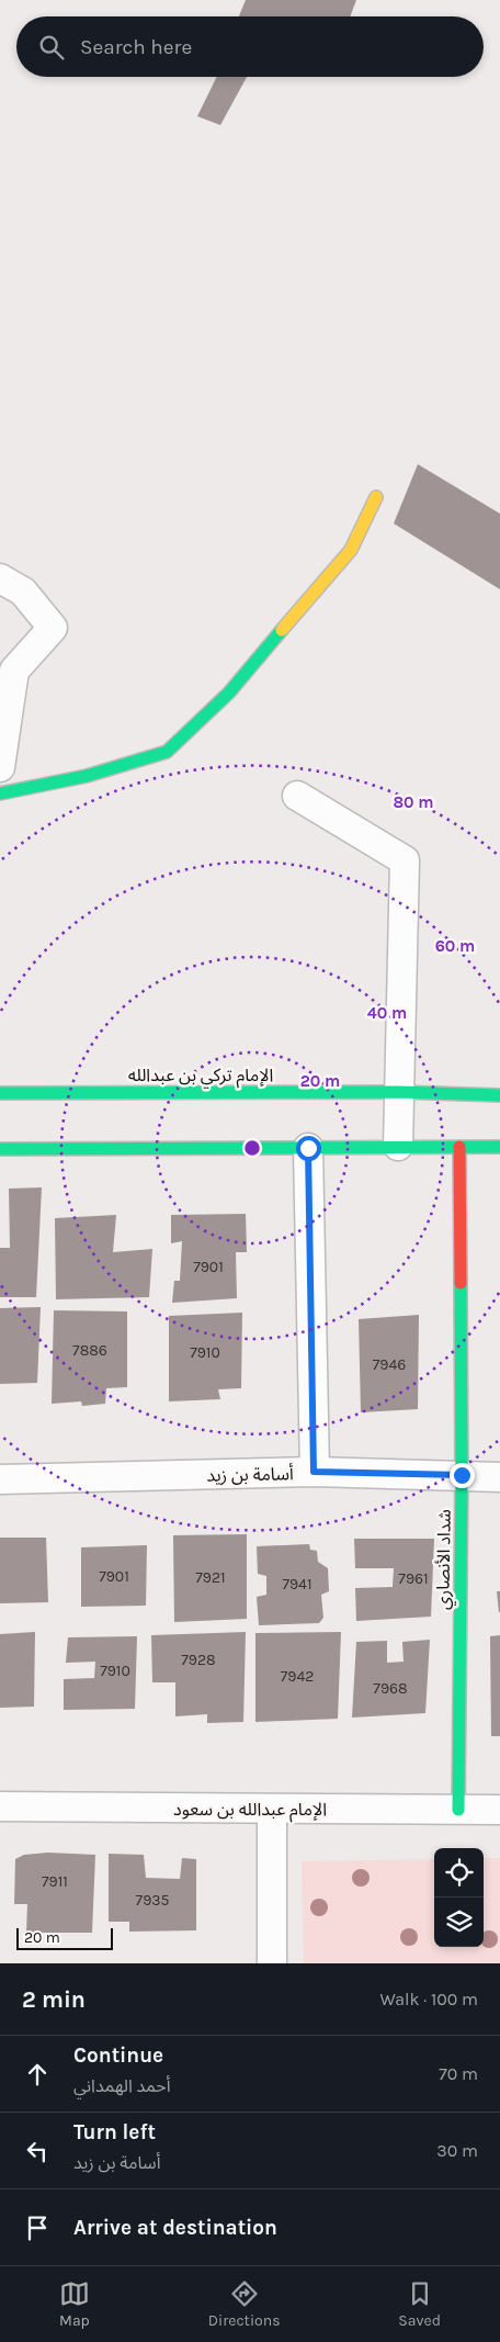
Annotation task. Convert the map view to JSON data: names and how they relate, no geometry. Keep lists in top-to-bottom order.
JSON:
{
  "streets": {
    "street": [
      "الإمام تركي بن عبدالله",
      "أسامة بن زيد",
      "شداد الأنصاري",
      "الإمام عبدالله بن سعود"
    ]
  },
  "crossings": [
    ["أسامة بن زيد", "شداد الأنصاري"],
    ["شداد الأنصاري", "الإمام عبدالله بن سعود"]
  ],
  "house_numbers": [
    "7901",
    "7886",
    "7910",
    "7946",
    "7901",
    "7921",
    "7961",
    "7941",
    "7928",
    "7910",
    "7942",
    "7968",
    "7911",
    "7935"
  ],
  "scale_bar": "20 m",
  "page": {
    "search": "Search here",
    "scale": "20 m",
    "heading": ["2 min", "Walk · 100 m"],
    "list": [
      ["Continue", "أحمد الهمداني", "70 m"],
      ["Turn left", "أسامة بن زيد", "30 m"],
      "Arrive at destination"
    ],
    "nav": ["Map", "Directions", "Saved"]
  },
  "rings": [
    "80 m",
    "60 m",
    "40 m",
    "20 m"
  ]
}
